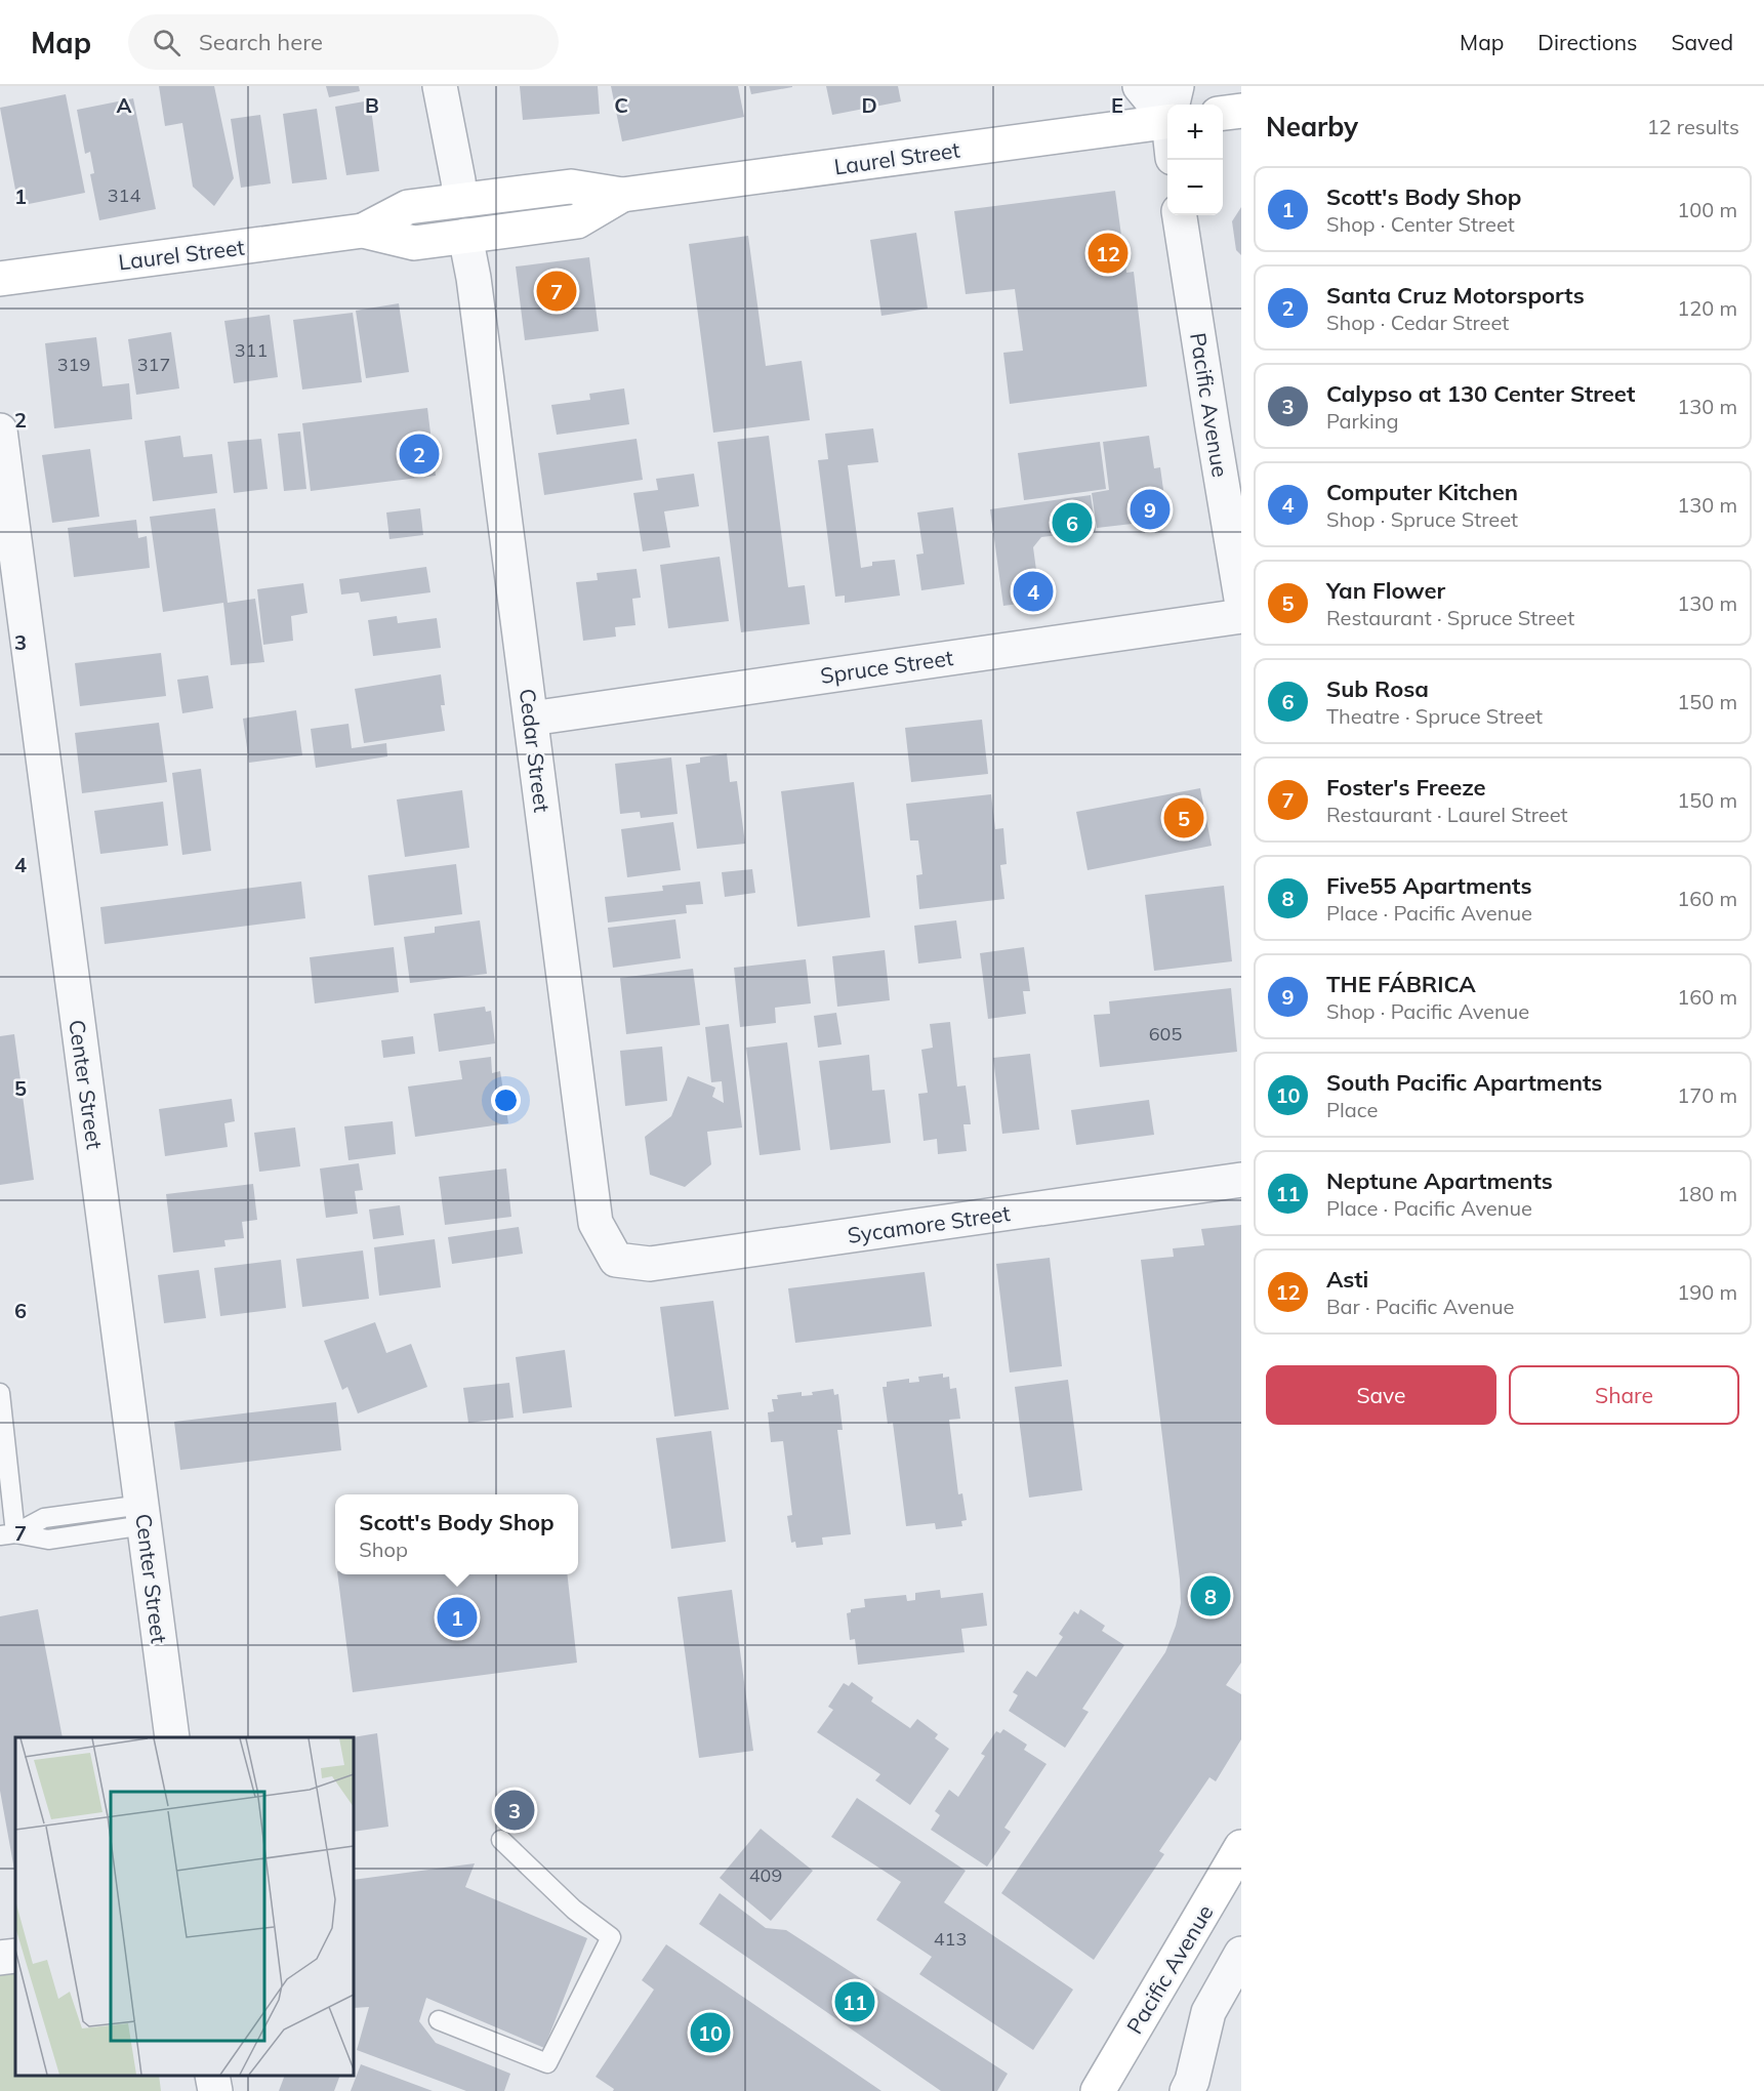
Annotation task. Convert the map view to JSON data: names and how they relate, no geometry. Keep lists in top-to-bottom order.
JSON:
{
  "streets": {
    "main road": ["Laurel Street", "Pacific Avenue"],
    "street": [
      "Spruce Street",
      "Cedar Street",
      "Center Street",
      "Sycamore Street"
    ]
  },
  "crossings": [
    ["Laurel Street", "Cedar Street"],
    ["Spruce Street", "Cedar Street"],
    ["Cedar Street", "Sycamore Street"]
  ],
  "house_numbers": [
    "314",
    "311",
    "319",
    "317",
    "605",
    "409",
    "413"
  ],
  "page": {
    "header": "Map",
    "search": "Search here",
    "nav": ["Map", "Directions", "Saved"],
    "heading": ["Nearby", "12 results"],
    "map_buttons": ["+", "−"],
    "list": [
      {
        "mark": "1",
        "name": "Scott's Body Shop",
        "note": "Shop · Center Street",
        "value": "100 m"
      },
      {
        "mark": "2",
        "name": "Santa Cruz Motorsports",
        "note": "Shop · Cedar Street",
        "value": "120 m"
      },
      {
        "mark": "3",
        "name": "Calypso at 130 Center Street",
        "note": "Parking",
        "value": "130 m"
      },
      {
        "mark": "4",
        "name": "Computer Kitchen",
        "note": "Shop · Spruce Street",
        "value": "130 m"
      },
      {
        "mark": "5",
        "name": "Yan Flower",
        "note": "Restaurant · Spruce Street",
        "value": "130 m"
      },
      {
        "mark": "6",
        "name": "Sub Rosa",
        "note": "Theatre · Spruce Street",
        "value": "150 m"
      },
      {
        "mark": "7",
        "name": "Foster's Freeze",
        "note": "Restaurant · Laurel Street",
        "value": "150 m"
      },
      {
        "mark": "8",
        "name": "Five55 Apartments",
        "note": "Place · Pacific Avenue",
        "value": "160 m"
      },
      {
        "mark": "9",
        "name": "THE FÁBRICA",
        "note": "Shop · Pacific Avenue",
        "value": "160 m"
      },
      {
        "mark": "10",
        "name": "South Pacific Apartments",
        "note": "Place",
        "value": "170 m"
      },
      {
        "mark": "11",
        "name": "Neptune Apartments",
        "note": "Place · Pacific Avenue",
        "value": "180 m"
      },
      {
        "mark": "12",
        "name": "Asti",
        "note": "Bar · Pacific Avenue",
        "value": "190 m"
      }
    ],
    "pins": [
      "12",
      "7",
      "2",
      "9",
      "6",
      "4",
      "5",
      "8",
      "1",
      "3",
      "11",
      "10"
    ],
    "buttons": ["Save", "Share"],
    "popup": ["Scott's Body Shop", "Shop"]
  },
  "grid": {
    "columns": [
      "A",
      "B",
      "C",
      "D",
      "E"
    ],
    "rows": [
      "1",
      "2",
      "3",
      "4",
      "5",
      "6",
      "7"
    ]
  }
}
